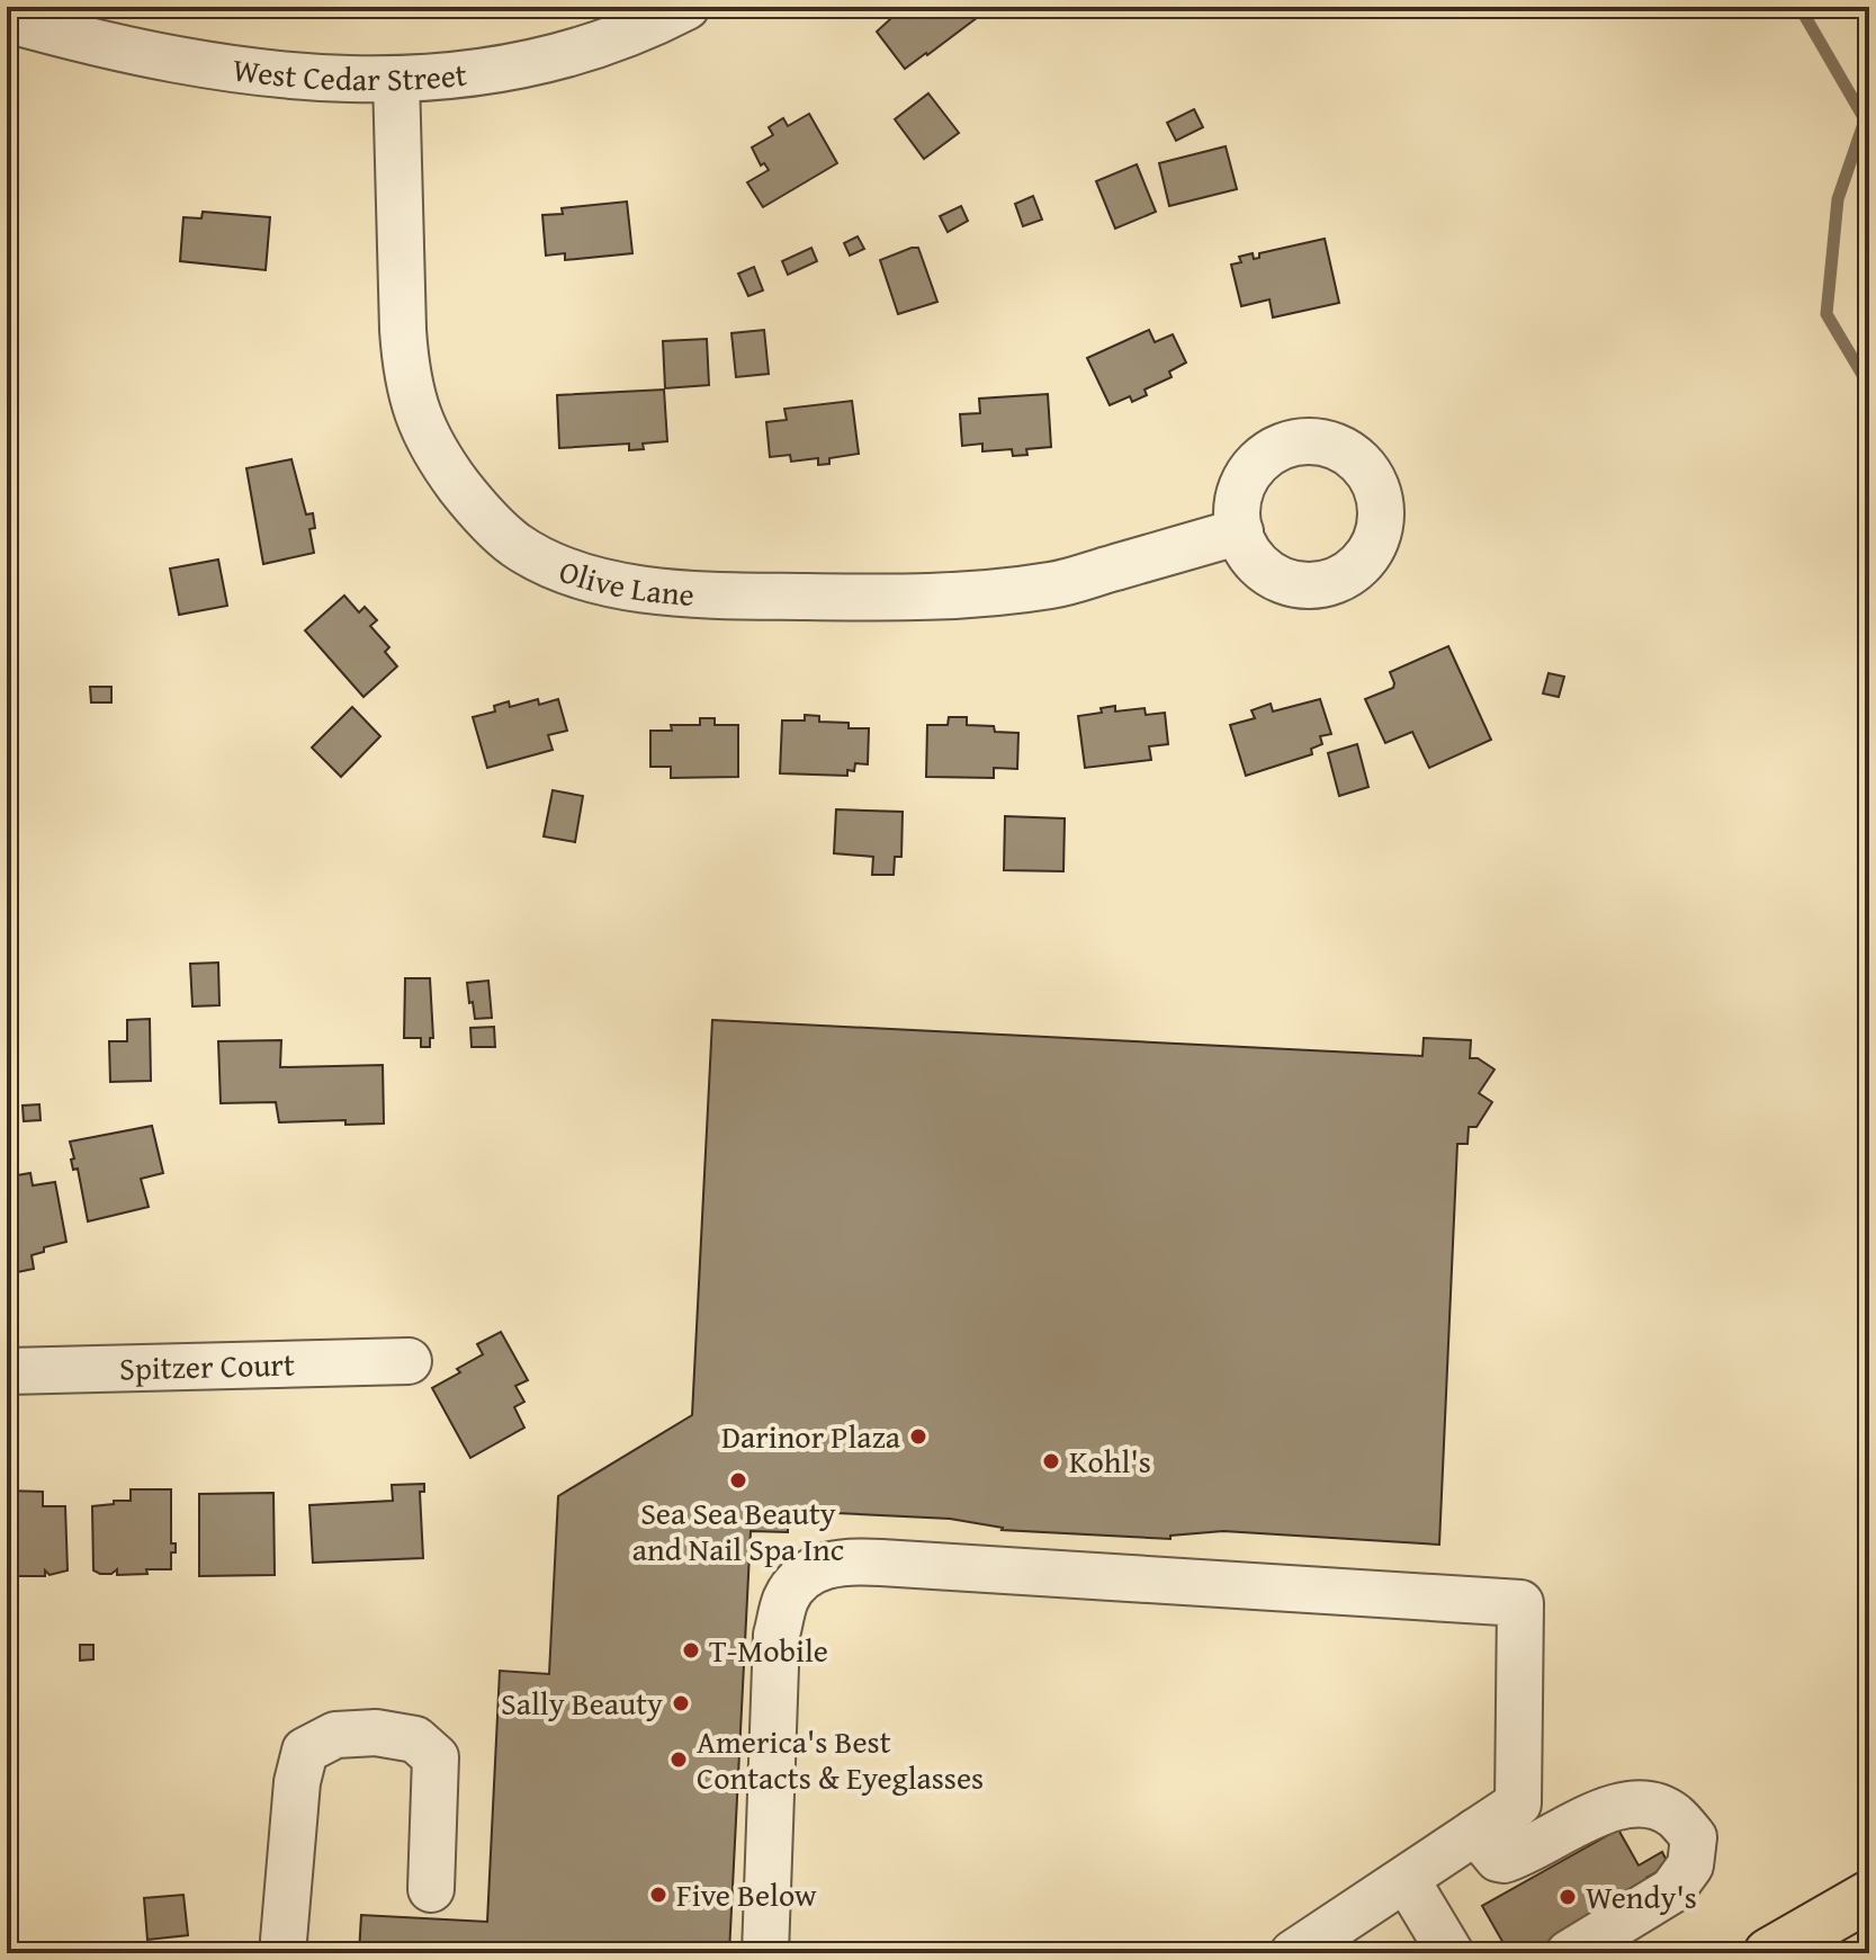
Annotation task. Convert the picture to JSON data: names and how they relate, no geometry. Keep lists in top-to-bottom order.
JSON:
{
  "streets": {
    "street": ["West Cedar Street", "Olive Lane", "Spitzer Court"]
  },
  "crossings": [
    ["West Cedar Street", "Olive Lane"]
  ],
  "places": [
    "Darinor Plaza",
    "Kohl's",
    "Sea Sea Beauty and Nail Spa Inc",
    "T-Mobile",
    "Sally Beauty",
    "America's Best Contacts & Eyeglasses",
    "Five Below",
    "Wendy's"
  ]
}
